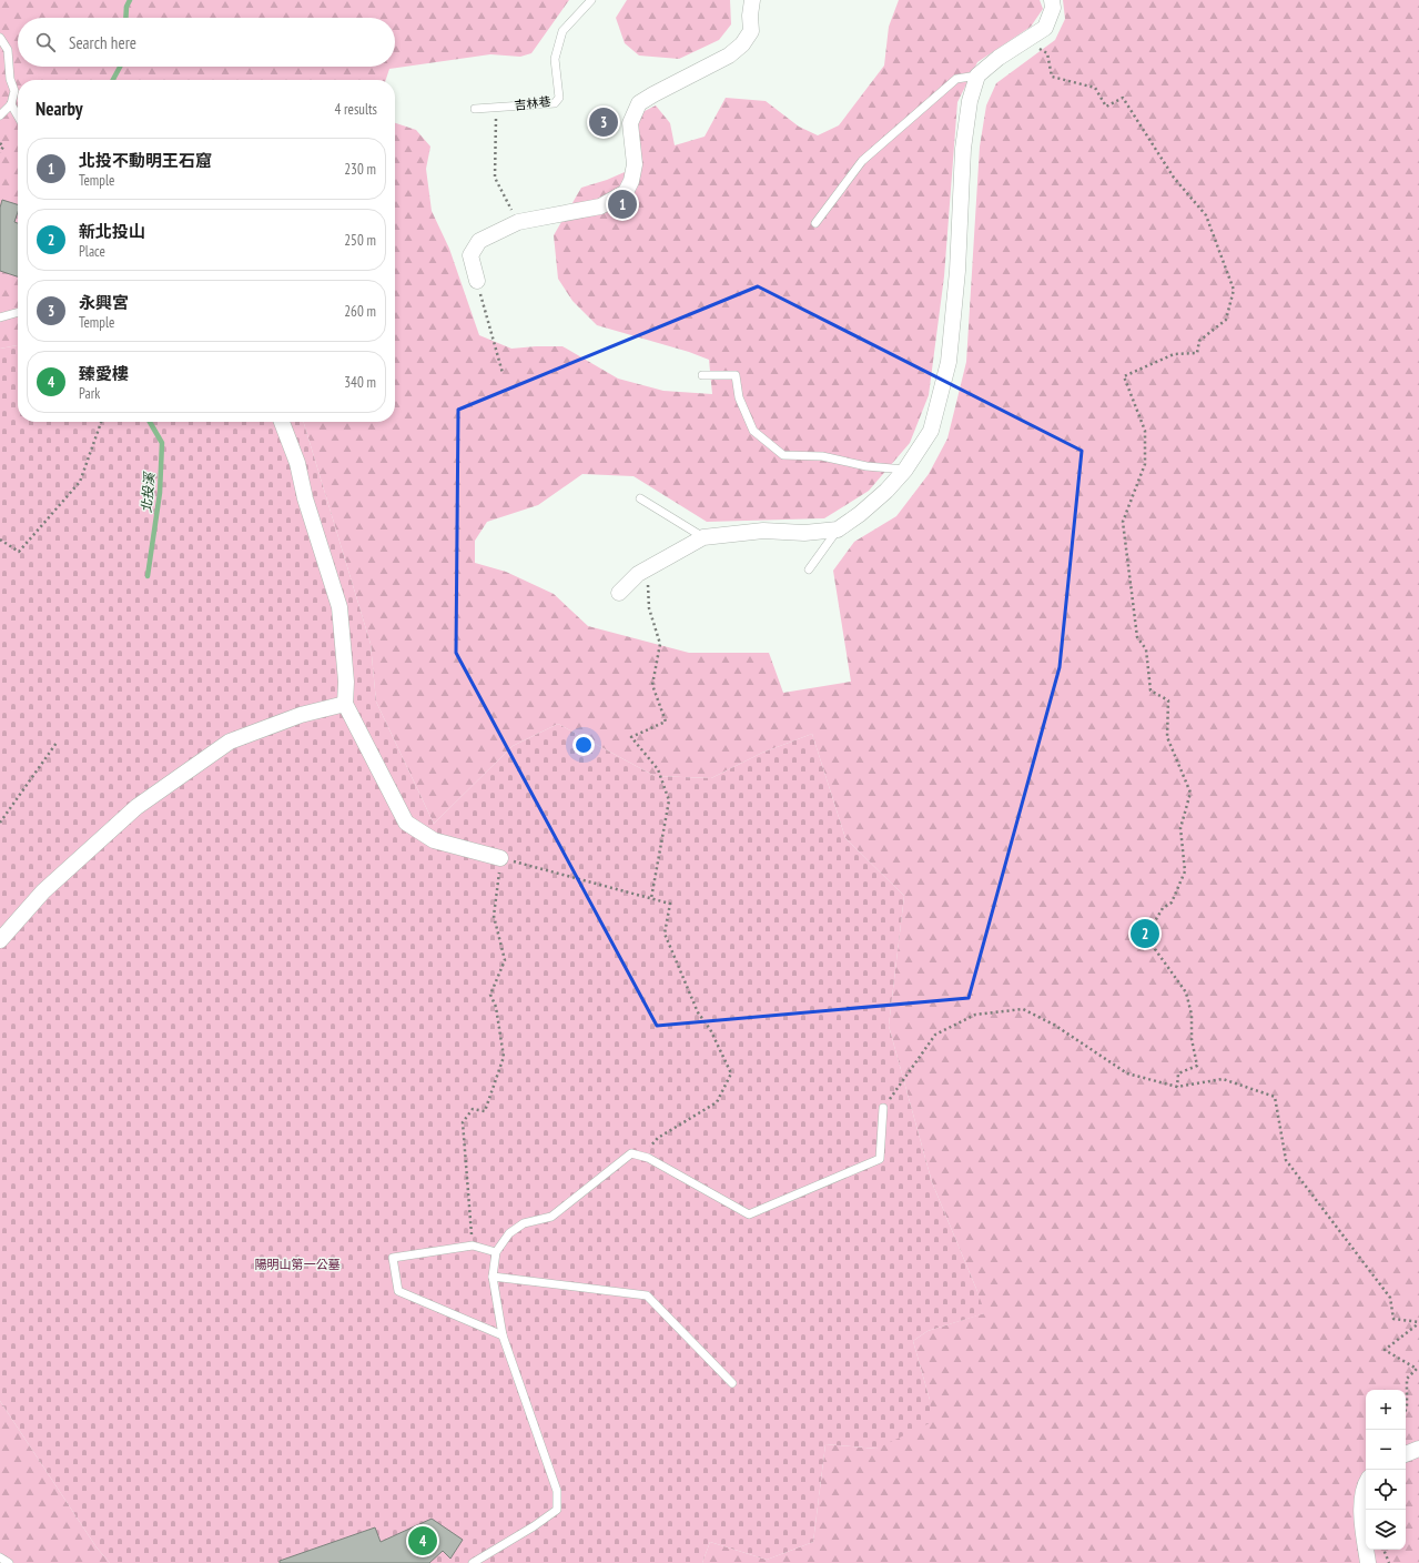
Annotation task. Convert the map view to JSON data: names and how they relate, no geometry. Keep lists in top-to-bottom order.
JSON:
{
  "streets": {
    "lane": ["吉林巷"]
  },
  "water": ["北投溪"],
  "parks": ["陽明山第一公墓"],
  "page": {
    "search": "Search here",
    "heading": ["Nearby", "4 results"],
    "pins": [
      "3",
      "1",
      "2",
      "4"
    ],
    "list": [
      {
        "mark": "1",
        "name": "北投不動明王石窟",
        "note": "Temple",
        "value": "230 m"
      },
      {
        "mark": "2",
        "name": "新北投山",
        "note": "Place",
        "value": "250 m"
      },
      {
        "mark": "3",
        "name": "永興宮",
        "note": "Temple",
        "value": "260 m"
      },
      {
        "mark": "4",
        "name": "臻愛樓",
        "note": "Park",
        "value": "340 m"
      }
    ],
    "map_buttons": ["+", "−"]
  }
}
